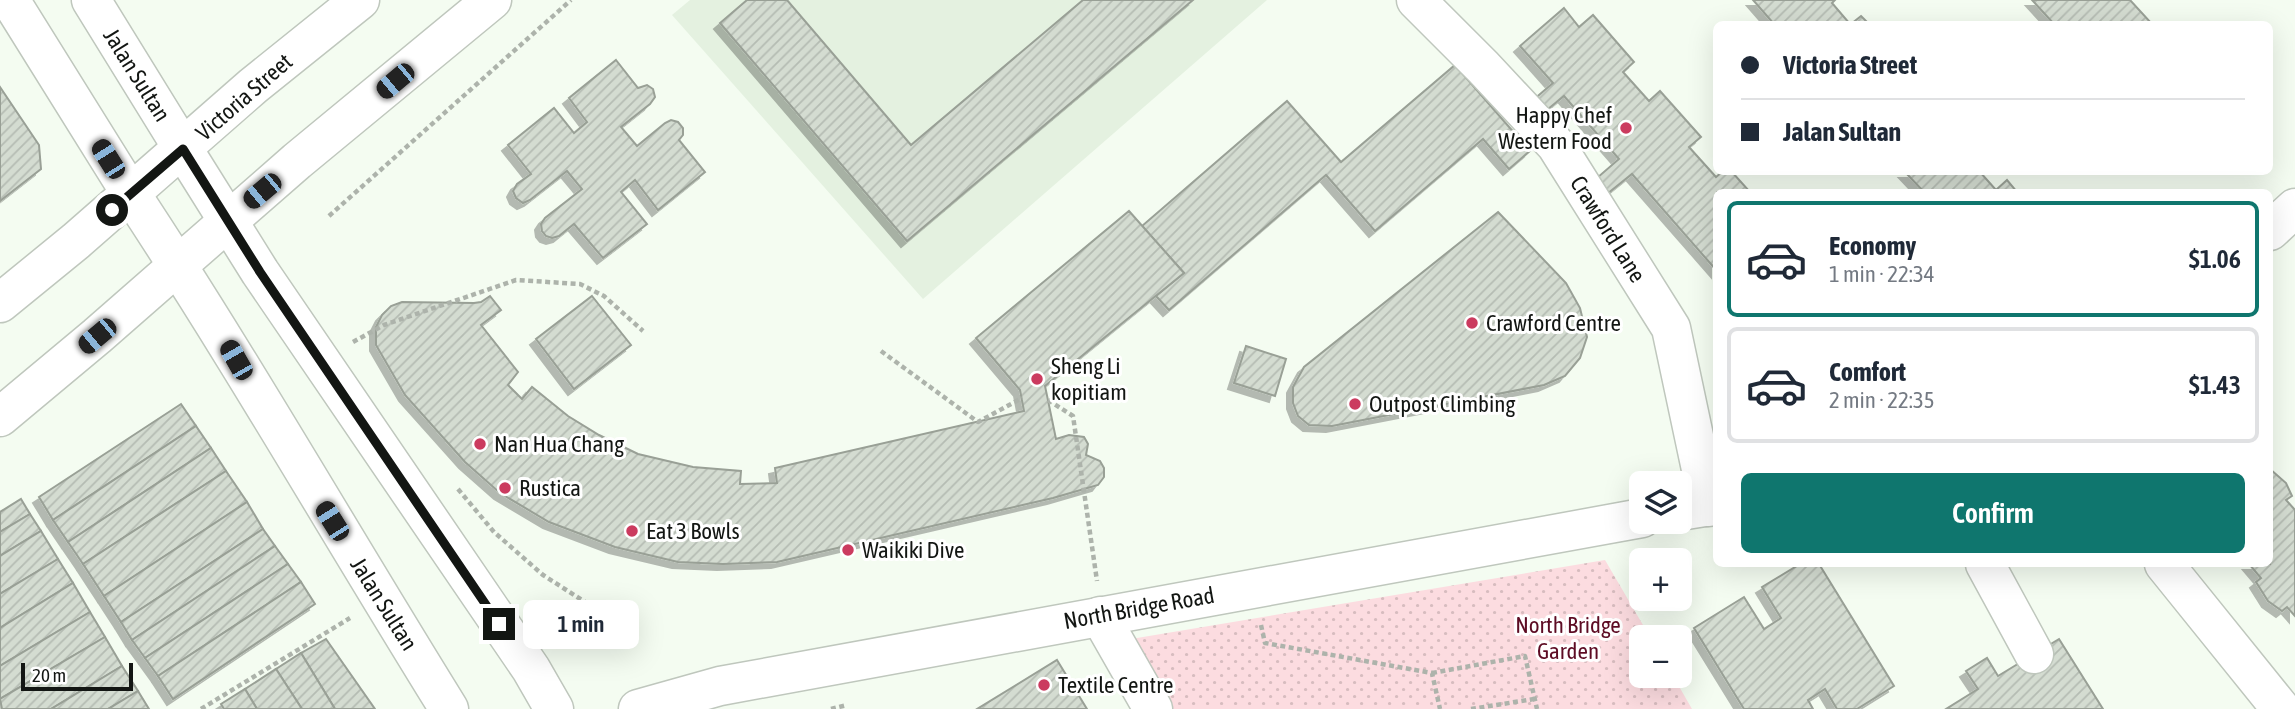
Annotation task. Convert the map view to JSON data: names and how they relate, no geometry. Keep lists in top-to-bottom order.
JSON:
{
  "streets": {
    "main road": [
      "Jalan Sultan",
      "Victoria Street",
      "Crawford Lane",
      "North Bridge Road"
    ]
  },
  "crossings": [
    ["Jalan Sultan", "Victoria Street"]
  ],
  "parks": ["North Bridge Garden"],
  "places": [
    "Happy Chef Western Food",
    "Crawford Centre",
    "Sheng Li kopitiam",
    "Outpost Climbing",
    "Nan Hua Chang",
    "Rustica",
    "Eat 3 Bowls",
    "Waikiki Dive",
    "Textile Centre"
  ],
  "scale_bar": "20 m",
  "page": {
    "banner": ["Victoria Street", "Jalan Sultan"],
    "list": [
      {
        "name": "Economy",
        "note": "1 min · 22:34",
        "value": "$1.06"
      },
      {
        "name": "Comfort",
        "note": "2 min · 22:35",
        "value": "$1.43"
      }
    ],
    "buttons": "Confirm",
    "map_buttons": ["+", "−"],
    "bubble": "1 min",
    "scale": "20 m"
  }
}
